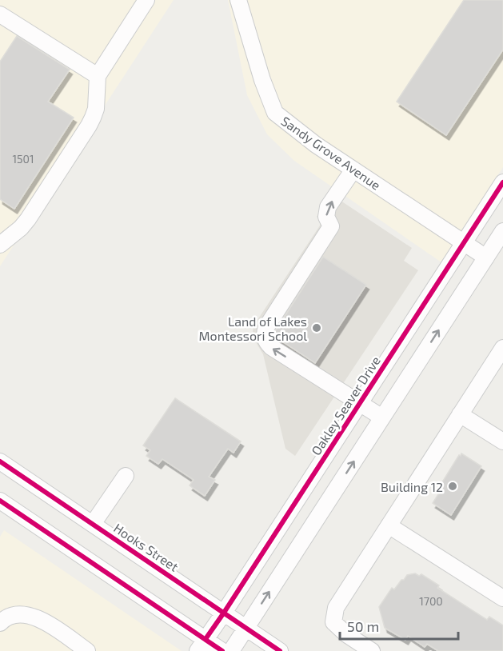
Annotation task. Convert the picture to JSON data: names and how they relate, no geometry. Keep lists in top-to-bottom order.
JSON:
{
  "streets": {
    "street": ["Sandy Grove Avenue", "Oakley Seaver Drive", "Hooks Street"]
  },
  "crossings": [
    ["Sandy Grove Avenue", "Oakley Seaver Drive"],
    ["Oakley Seaver Drive", "Hooks Street"]
  ],
  "places": ["Land of Lakes Montessori School", "Building 12"],
  "house_numbers": ["1501", "1700"],
  "scale_bar": "50 m"
}
